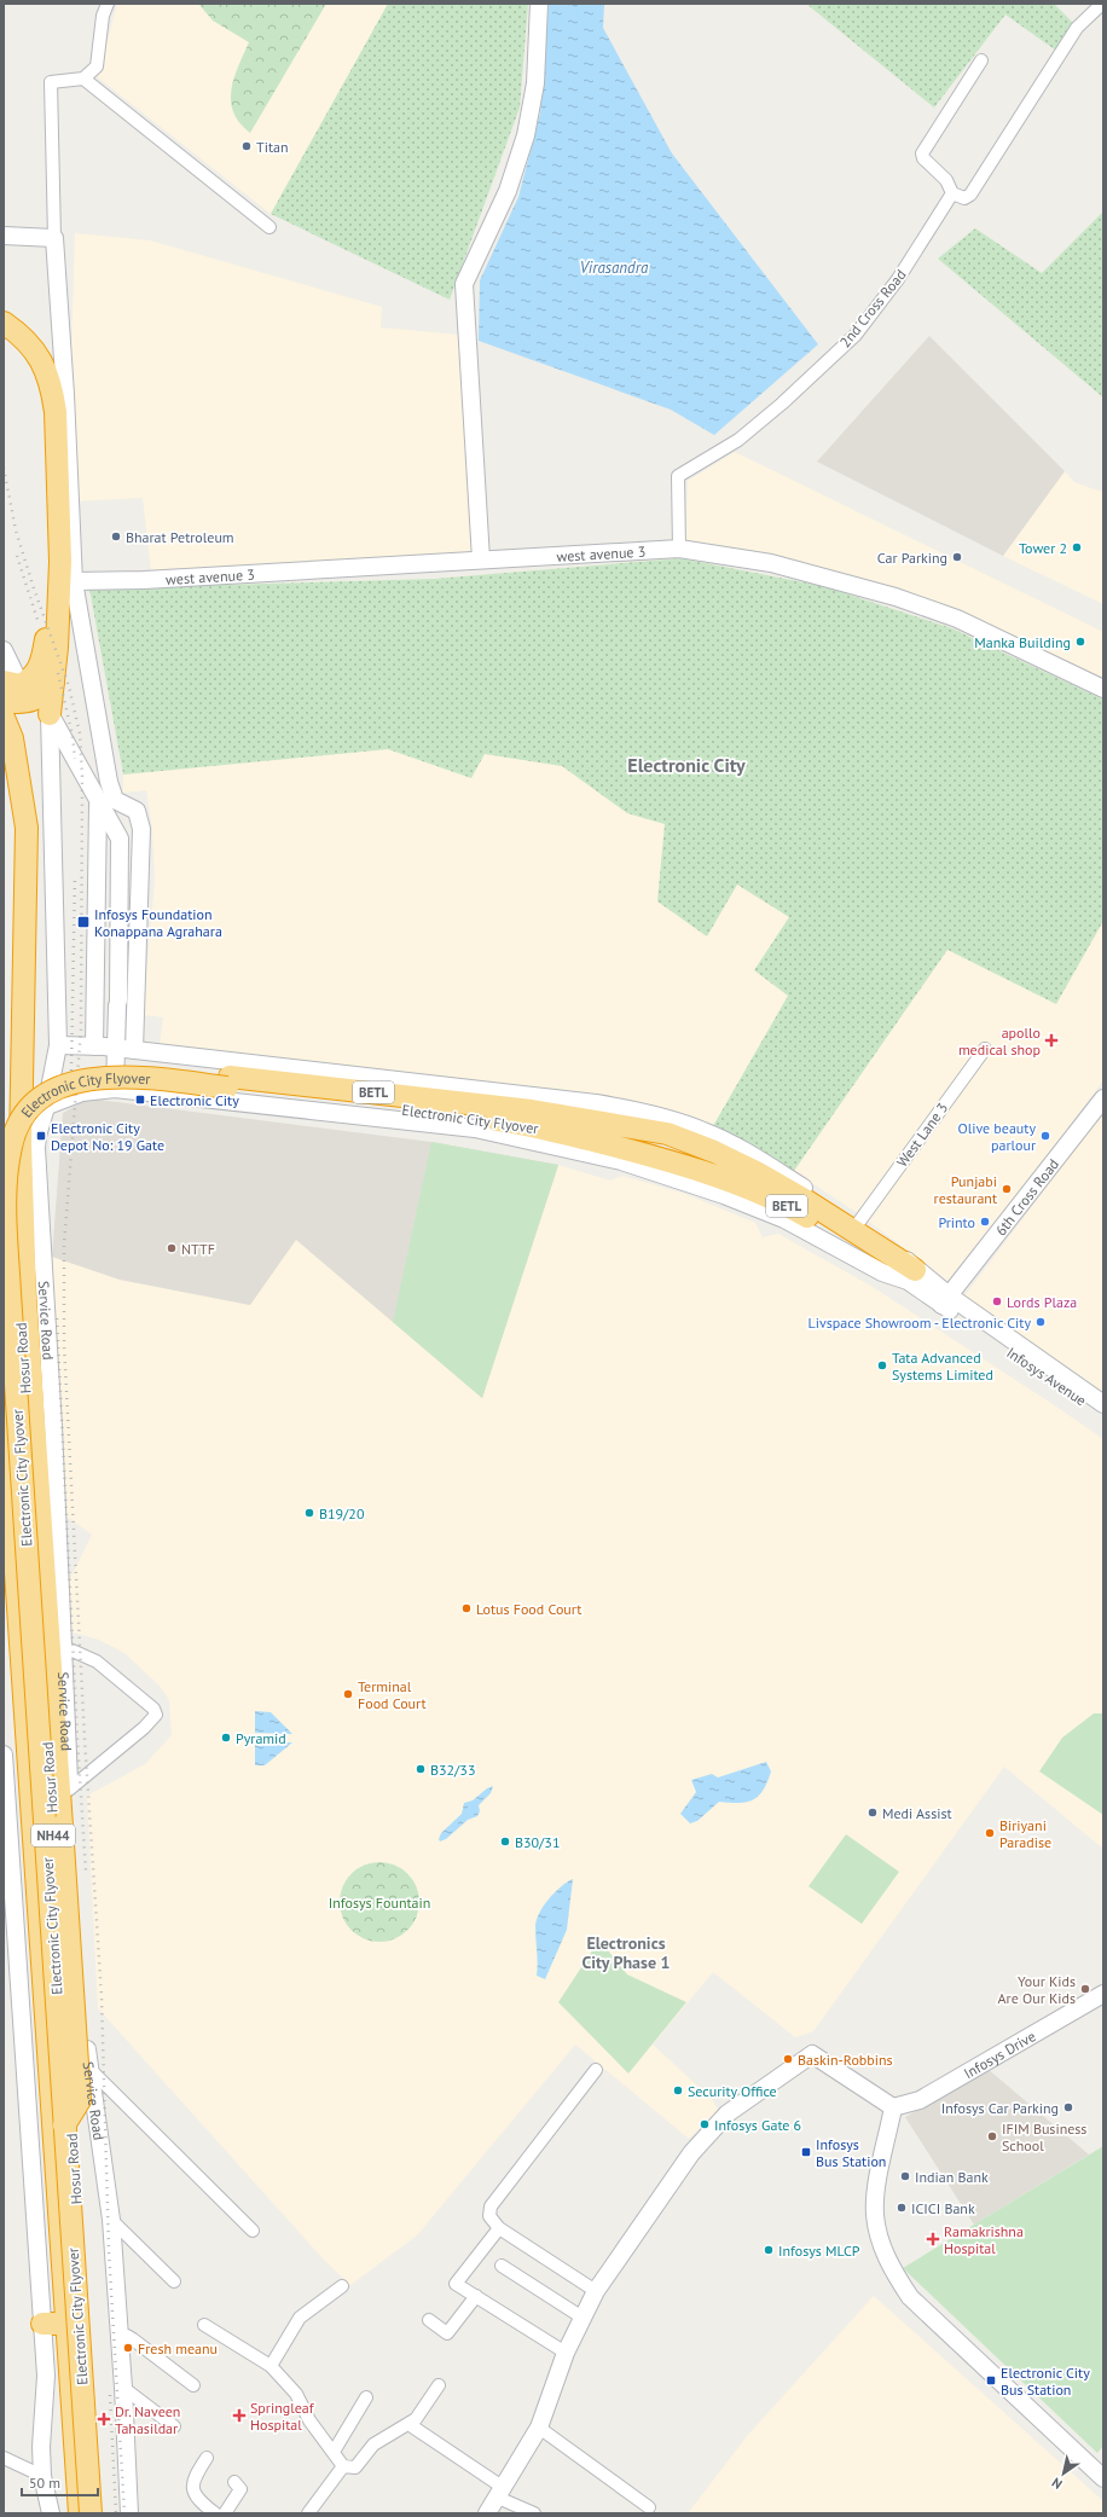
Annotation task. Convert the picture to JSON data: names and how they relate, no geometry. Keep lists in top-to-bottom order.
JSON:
{
  "streets": {
    "highway": [
      "BETL",
      "Electronic City Flyover",
      "Hosur Road",
      "NH44"
    ],
    "street": [
      "2nd Cross Road",
      "west avenue 3",
      "West Lane 3",
      "6th Cross Road",
      "Service Road",
      "Infosys Avenue",
      "Infosys Drive"
    ]
  },
  "crossings": [
    ["2nd Cross Road", "west avenue 3"],
    ["Electronic City Flyover", "Infosys Avenue"],
    ["6th Cross Road", "Infosys Avenue"]
  ],
  "districts": ["Electronic City", "Electronics City Phase 1"],
  "water": ["Virasandra"],
  "parks": ["Infosys Fountain"],
  "places": {
    "other": [
      "Titan",
      "Bharat Petroleum",
      "Tower 2",
      "Car Parking",
      "Manka Building",
      "Olive beauty parlour",
      "Punjabi restaurant",
      "Printo",
      "NTTF",
      "Lords Plaza",
      "Livspace Showroom - Electronic City",
      "Tata Advanced Systems Limited",
      "B19/20",
      "Lotus Food Court",
      "Terminal Food Court",
      "Pyramid",
      "B32/33",
      "Medi Assist",
      "Biriyani Paradise",
      "B30/31",
      "Your Kids Are Our Kids",
      "Baskin-Robbins",
      "Security Office",
      "Infosys Car Parking",
      "Infosys Gate 6",
      "IFIM Business School",
      "Indian Bank",
      "ICICI Bank",
      "Infosys MLCP",
      "Fresh meanu"
    ],
    "transit": [
      "Infosys Foundation Konappana Agrahara",
      "Electronic City",
      "Electronic City Depot No: 19 Gate",
      "Infosys Bus Station",
      "Electronic City Bus Station"
    ],
    "health": [
      "apollo medical shop",
      "Ramakrishna Hospital",
      "Springleaf Hospital",
      "Dr. Naveen Tahasildar"
    ]
  },
  "scale_bar": "50 m",
  "north": "bottom left"
}
